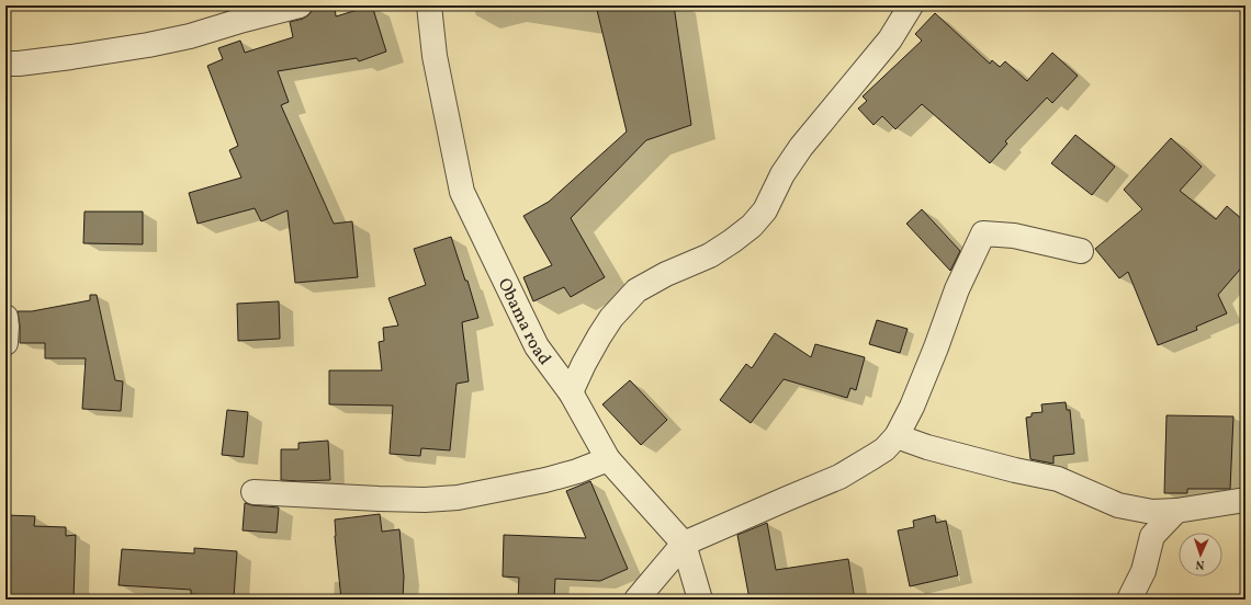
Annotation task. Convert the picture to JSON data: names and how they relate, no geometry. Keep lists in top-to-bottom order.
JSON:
{
  "streets": {
    "street": ["Obama road"]
  },
  "north": "bottom"
}
